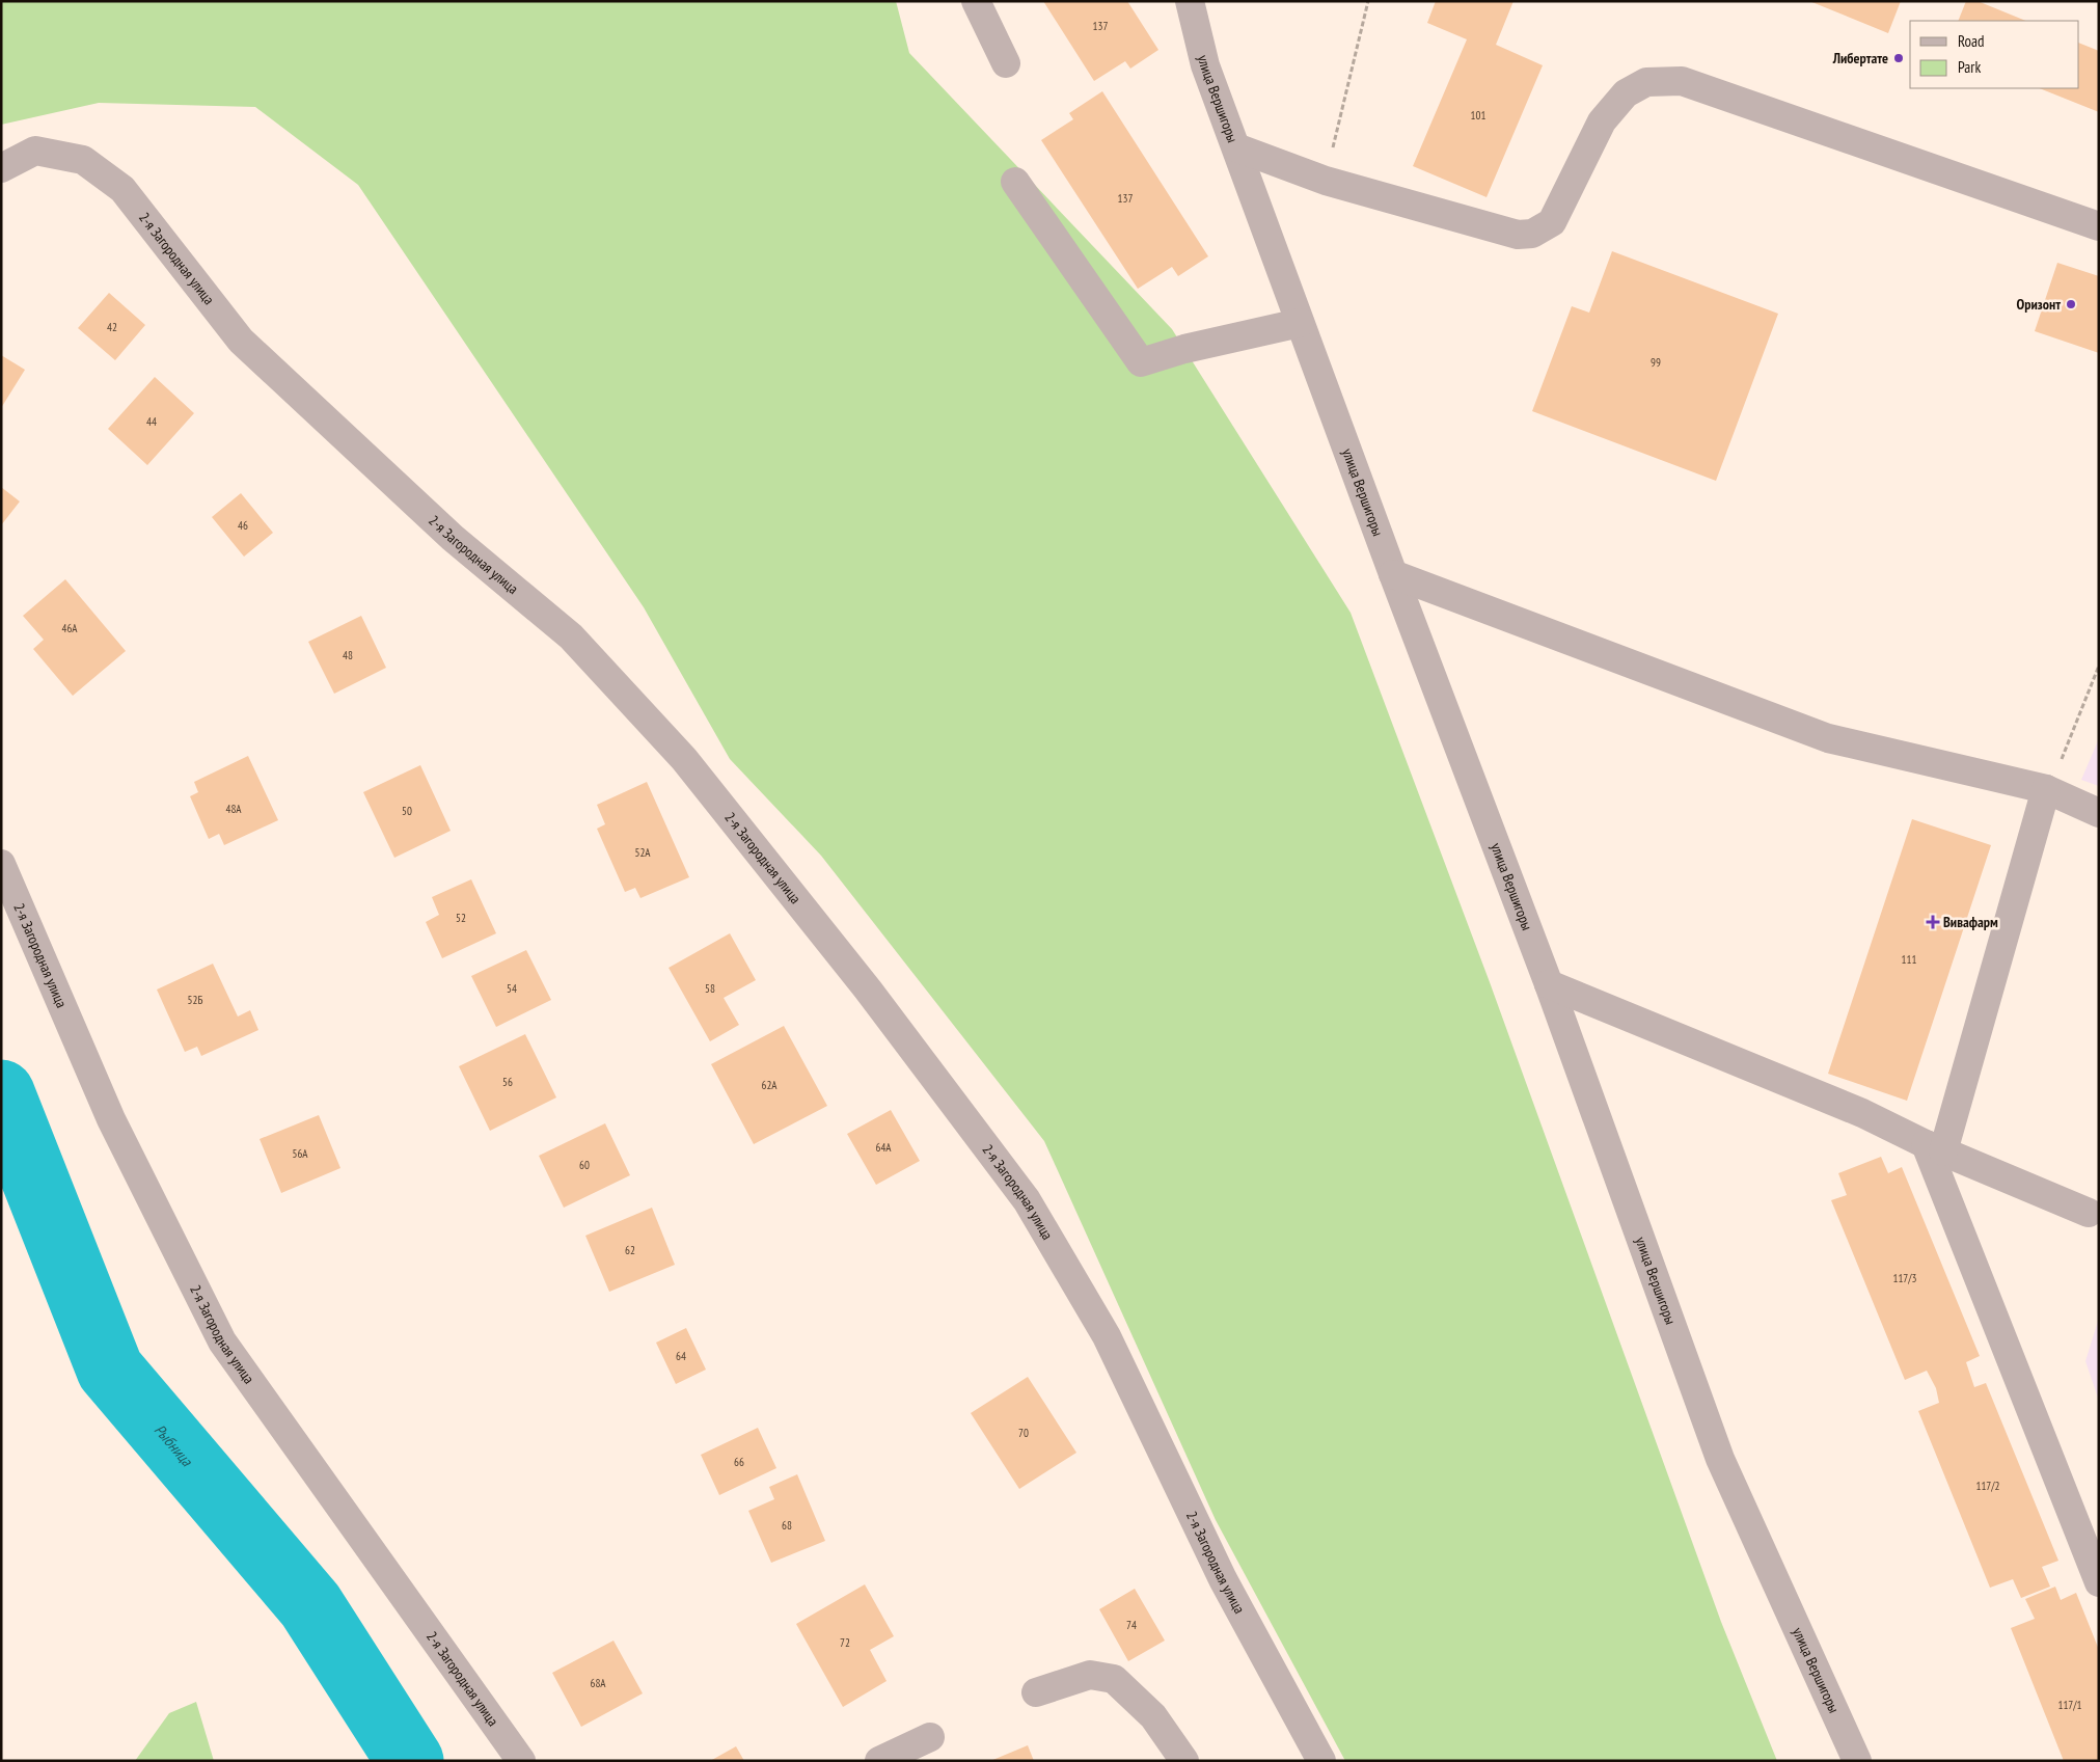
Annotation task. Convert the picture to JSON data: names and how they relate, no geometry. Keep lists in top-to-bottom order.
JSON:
{
  "streets": {
    "street": ["улица Вершигоры", "2-я Загородная улица"]
  },
  "water": ["Рыбница"],
  "places": {
    "other": ["Либертате", "Оризонт"],
    "health": ["Вивафарм"]
  },
  "house_numbers": [
    "137",
    "101",
    "137",
    "42",
    "99",
    "44",
    "46",
    "46А",
    "48",
    "48А",
    "50",
    "52А",
    "52",
    "111",
    "54",
    "58",
    "52Б",
    "56",
    "62А",
    "64А",
    "56А",
    "60",
    "62",
    "117/3",
    "64",
    "70",
    "66",
    "117/2",
    "68",
    "74",
    "72",
    "68А",
    "117/1"
  ],
  "legend": ["Road", "Park"]
}
